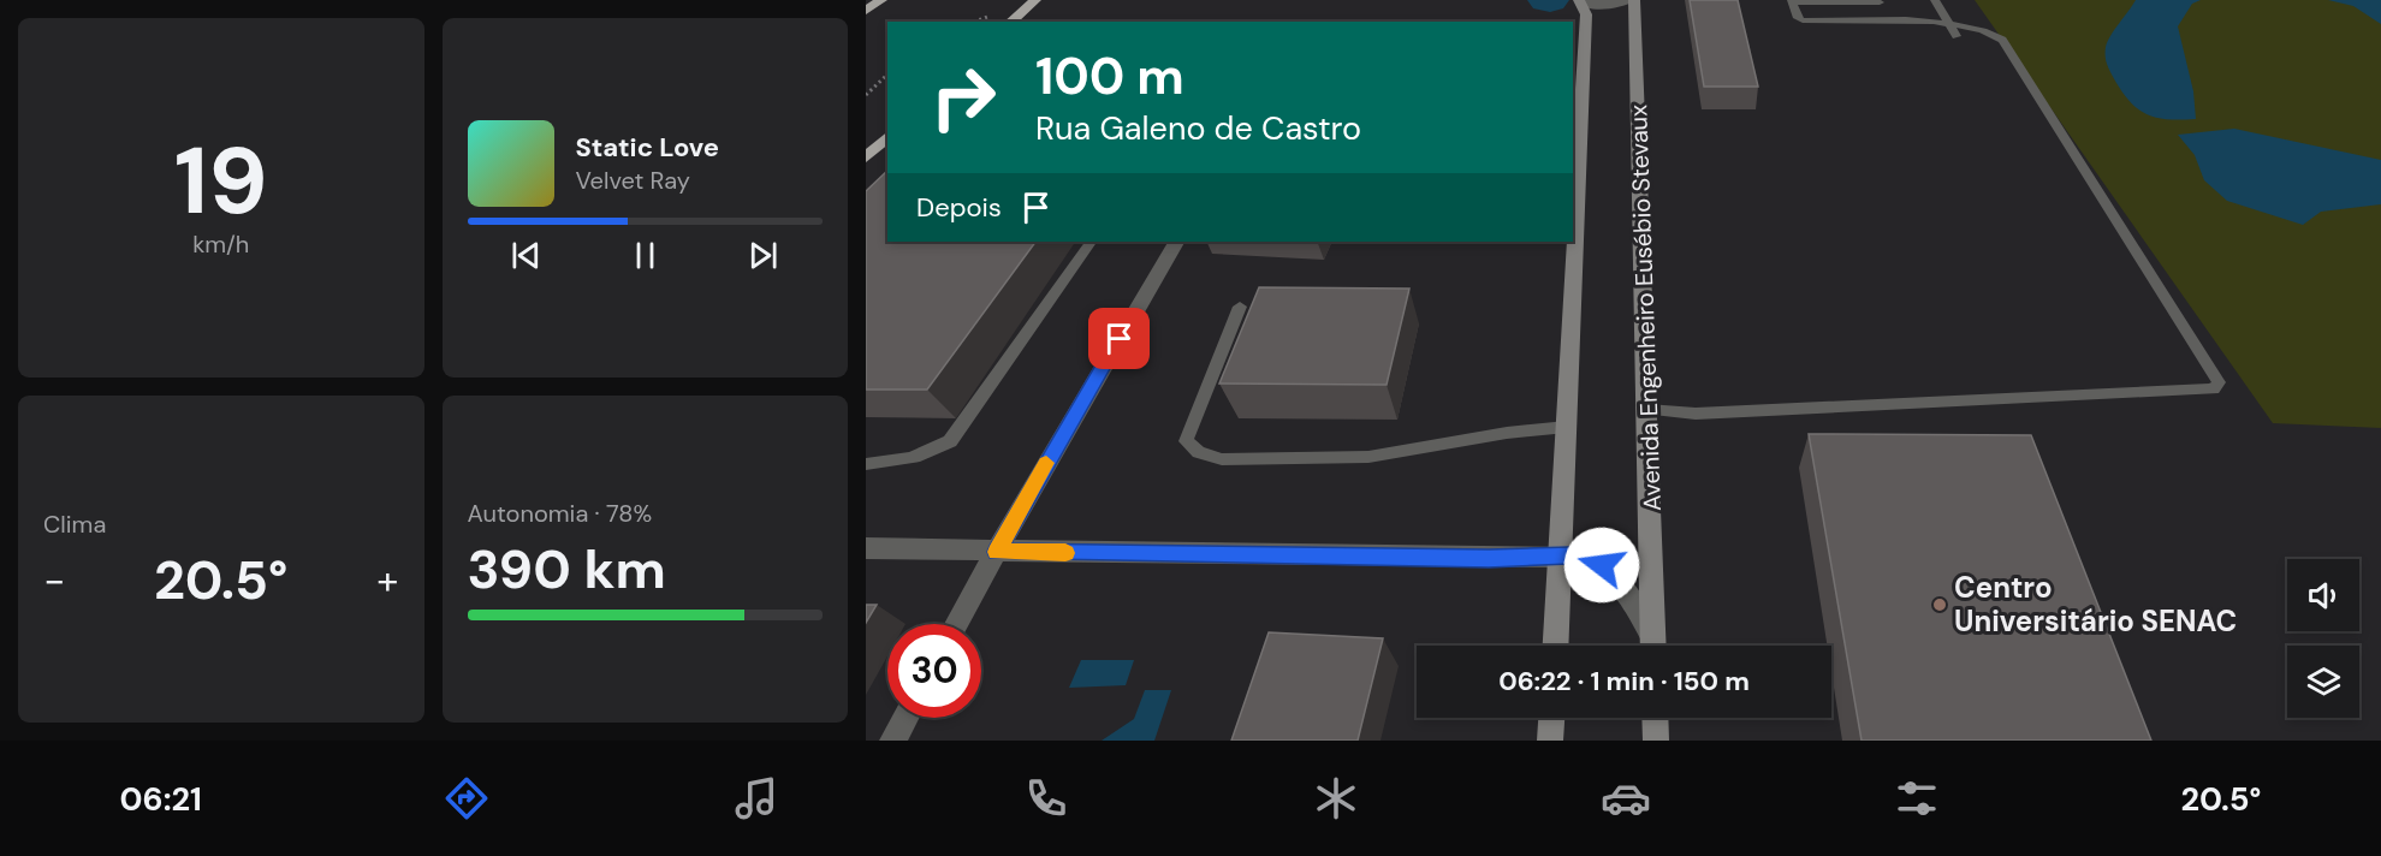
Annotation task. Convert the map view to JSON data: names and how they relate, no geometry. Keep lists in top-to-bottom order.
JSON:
{
  "streets": {
    "main road": ["Avenida Engenheiro Eusébio Stevaux"]
  },
  "places": ["Centro Universitário SENAC"],
  "page": {
    "tile": [
      ["19", "km/h"],
      "Clima",
      ["Autonomia · 78%", "390 km"]
    ],
    "turn": ["100 m", "Rua Galeno de Castro"],
    "song": ["Static Love", "Velvet Ray"],
    "then": "Depois",
    "heat": ["−", "20.5°", "+"],
    "limit": "30",
    "trip": "06:22 · 1 min · 150 m",
    "tabs": ["06:21", "20.5°"]
  }
}
